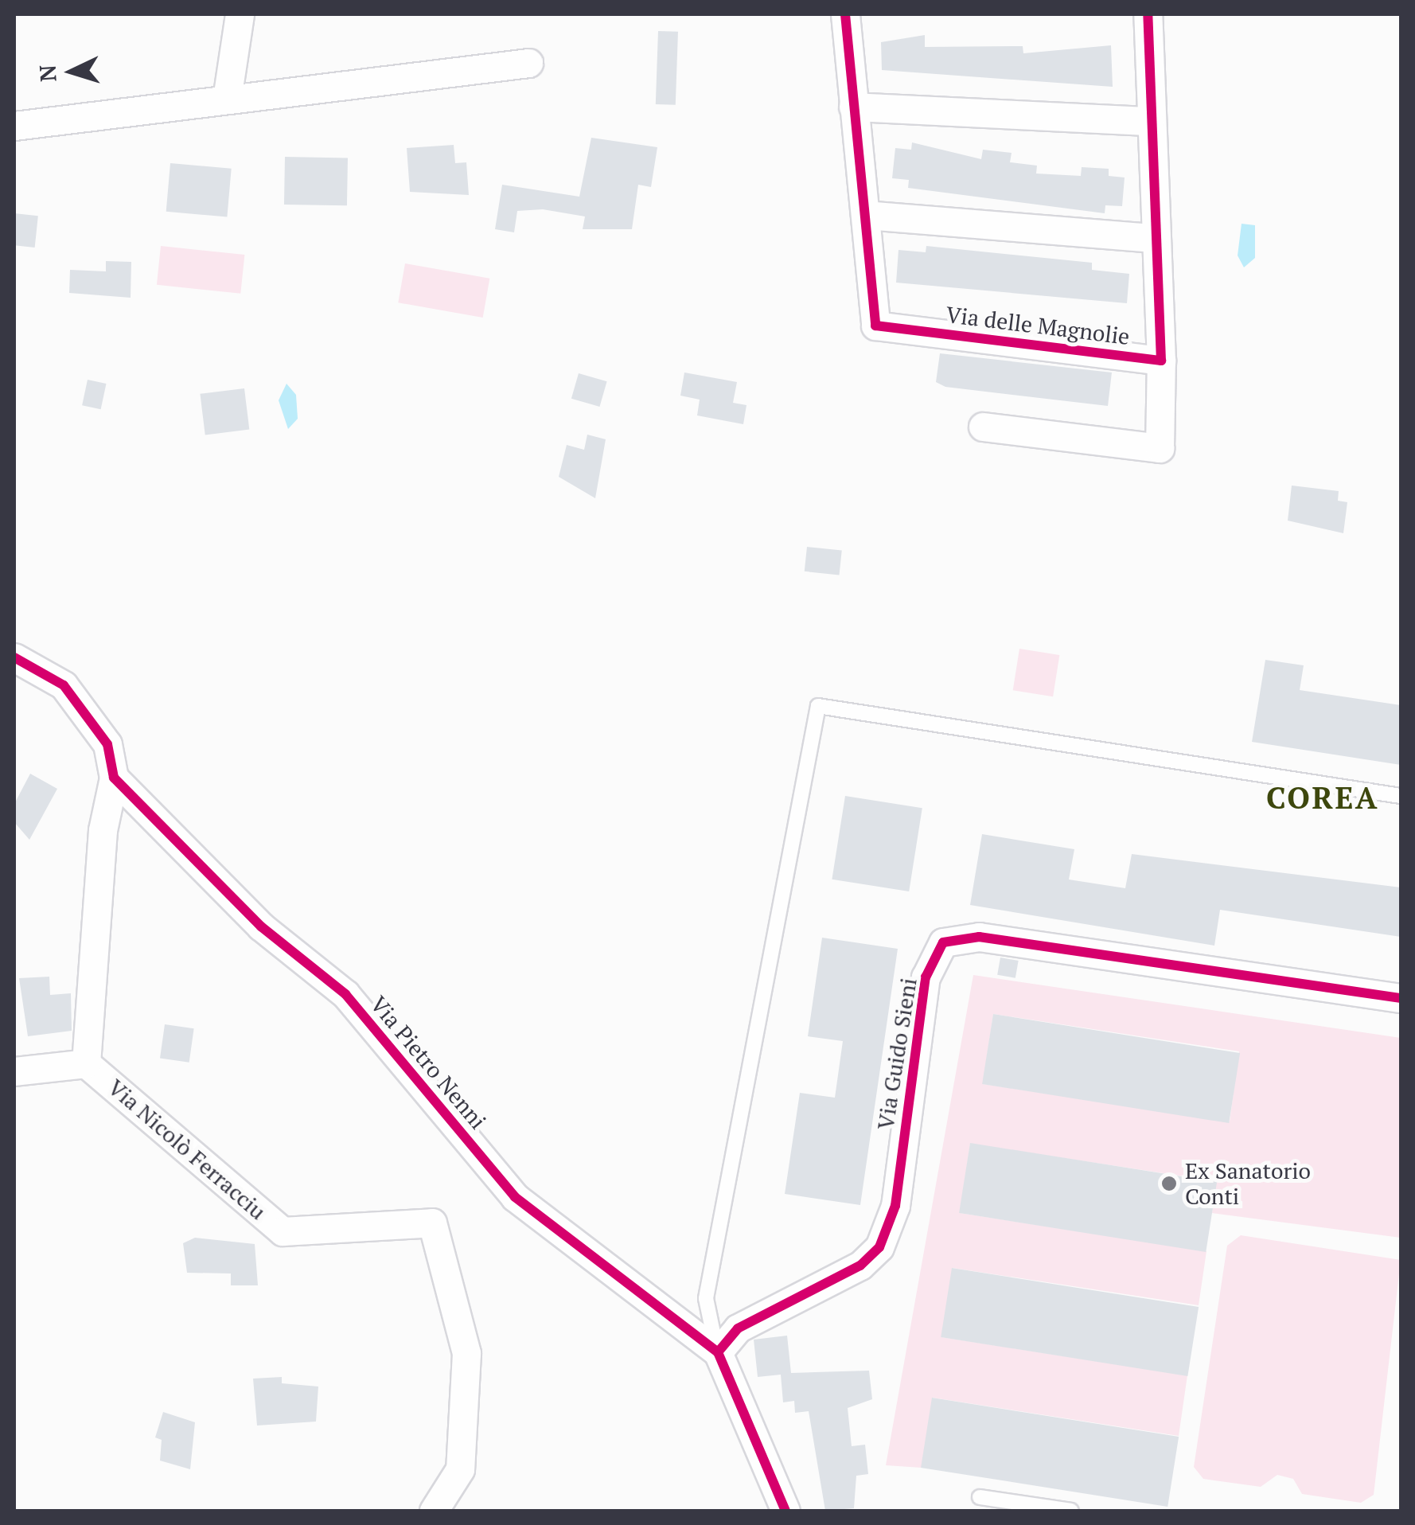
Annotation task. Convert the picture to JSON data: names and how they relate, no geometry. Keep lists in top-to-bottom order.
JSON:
{
  "streets": {
    "street": [
      "Via delle Magnolie",
      "Via Guido Sieni",
      "Via Pietro Nenni",
      "Via Nicolò Ferracciu"
    ]
  },
  "crossings": [
    ["Via Guido Sieni", "Via Pietro Nenni"],
    ["Via Pietro Nenni", "Via Nicolò Ferracciu"]
  ],
  "districts": ["COREA"],
  "places": ["Ex Sanatorio Conti"],
  "north": "left"
}
